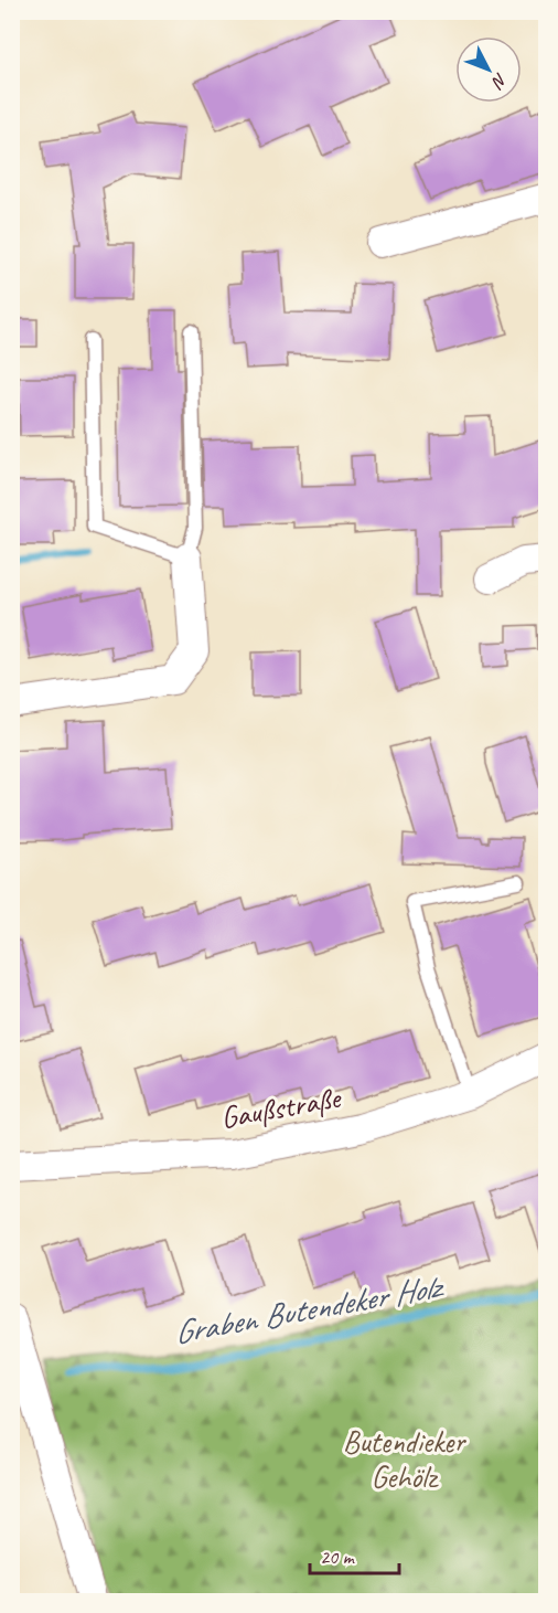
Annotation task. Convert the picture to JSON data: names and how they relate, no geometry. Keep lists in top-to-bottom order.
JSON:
{
  "streets": {
    "street": ["Gaußstraße"]
  },
  "water": ["Graben Butendeker Holz"],
  "parks": ["Butendieker Gehölz"],
  "scale_bar": "20 m",
  "north": "bottom right"
}
